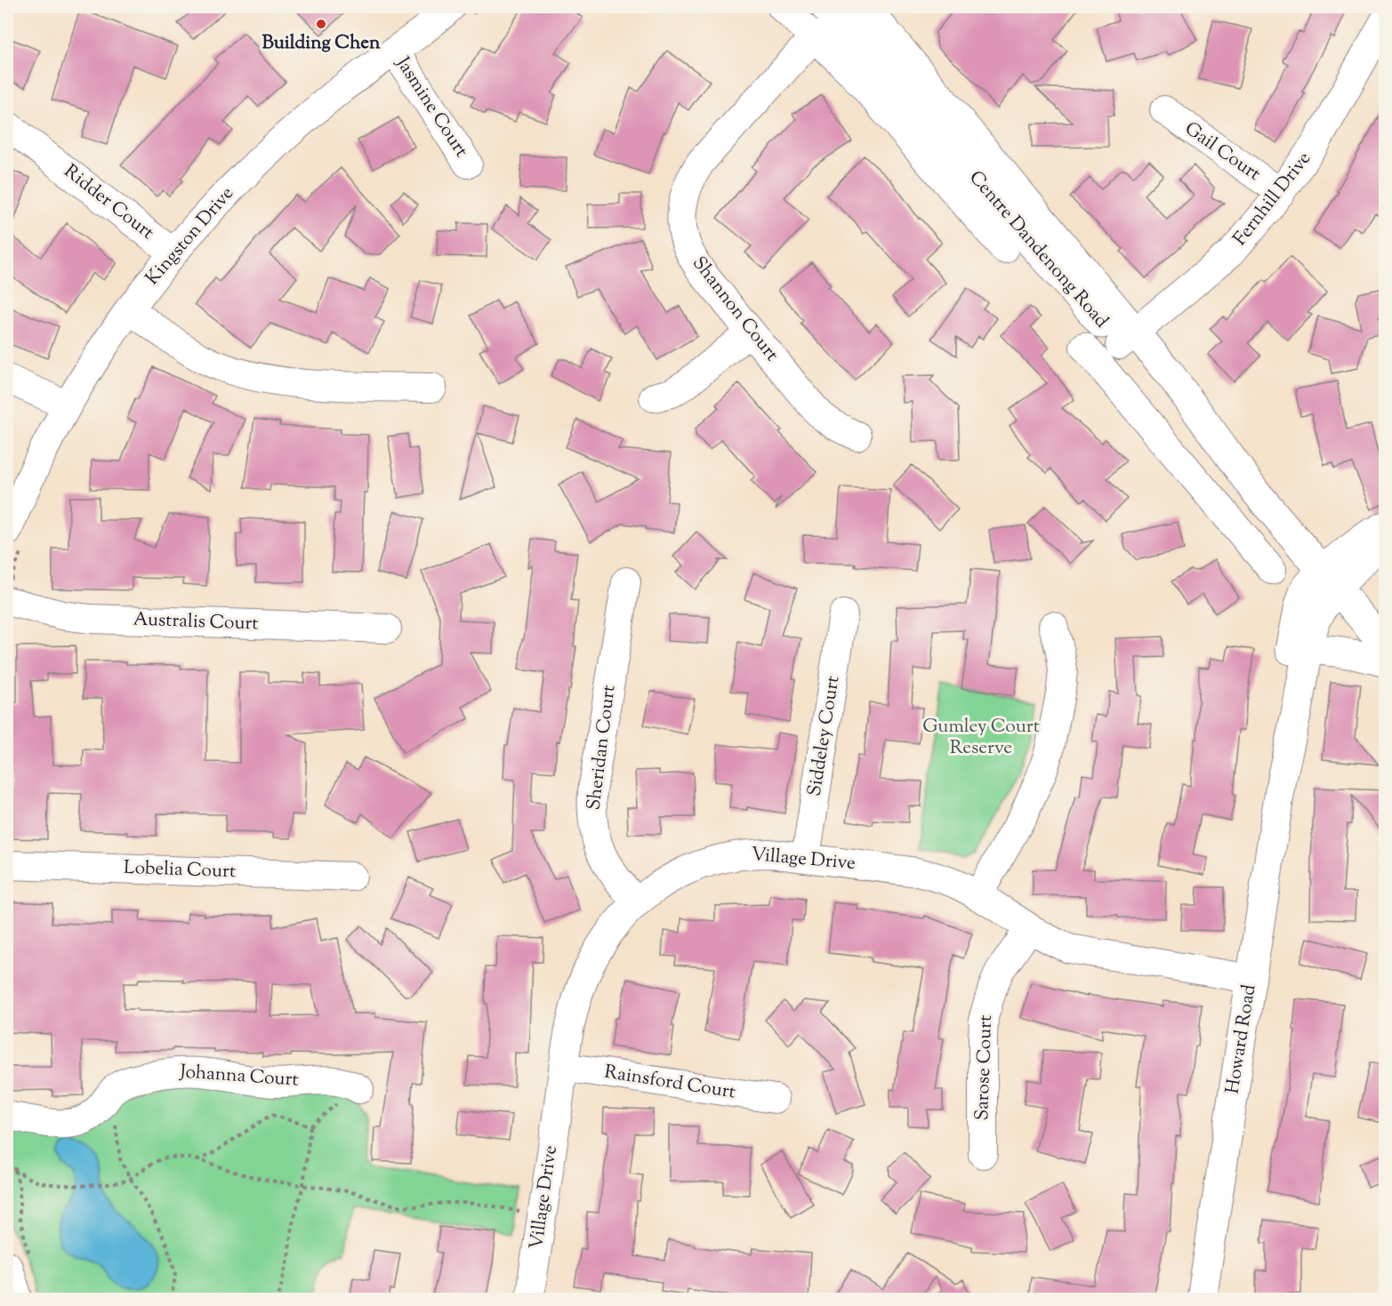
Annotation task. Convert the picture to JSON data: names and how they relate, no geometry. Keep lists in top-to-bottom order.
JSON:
{
  "streets": {
    "main road": ["Centre Dandenong Road", "Howard Road"],
    "street": [
      "Jasmine Court",
      "Gail Court",
      "Fernhill Drive",
      "Ridder Court",
      "Kingston Drive",
      "Shannon Court",
      "Australis Court",
      "Siddeley Court",
      "Sheridan Court",
      "Village Drive",
      "Lobelia Court",
      "Sarose Court",
      "Johanna Court",
      "Rainsford Court"
    ]
  },
  "crossings": [
    ["Jasmine Court", "Kingston Drive"],
    ["Gail Court", "Fernhill Drive"],
    ["Fernhill Drive", "Centre Dandenong Road"],
    ["Ridder Court", "Kingston Drive"],
    ["Centre Dandenong Road", "Shannon Court"],
    ["Centre Dandenong Road", "Howard Road"],
    ["Siddeley Court", "Village Drive"],
    ["Sheridan Court", "Village Drive"],
    ["Village Drive", "Howard Road"],
    ["Village Drive", "Sarose Court"],
    ["Village Drive", "Rainsford Court"]
  ],
  "parks": ["Gumley Court Reserve"],
  "places": ["Building Chen"]
}
